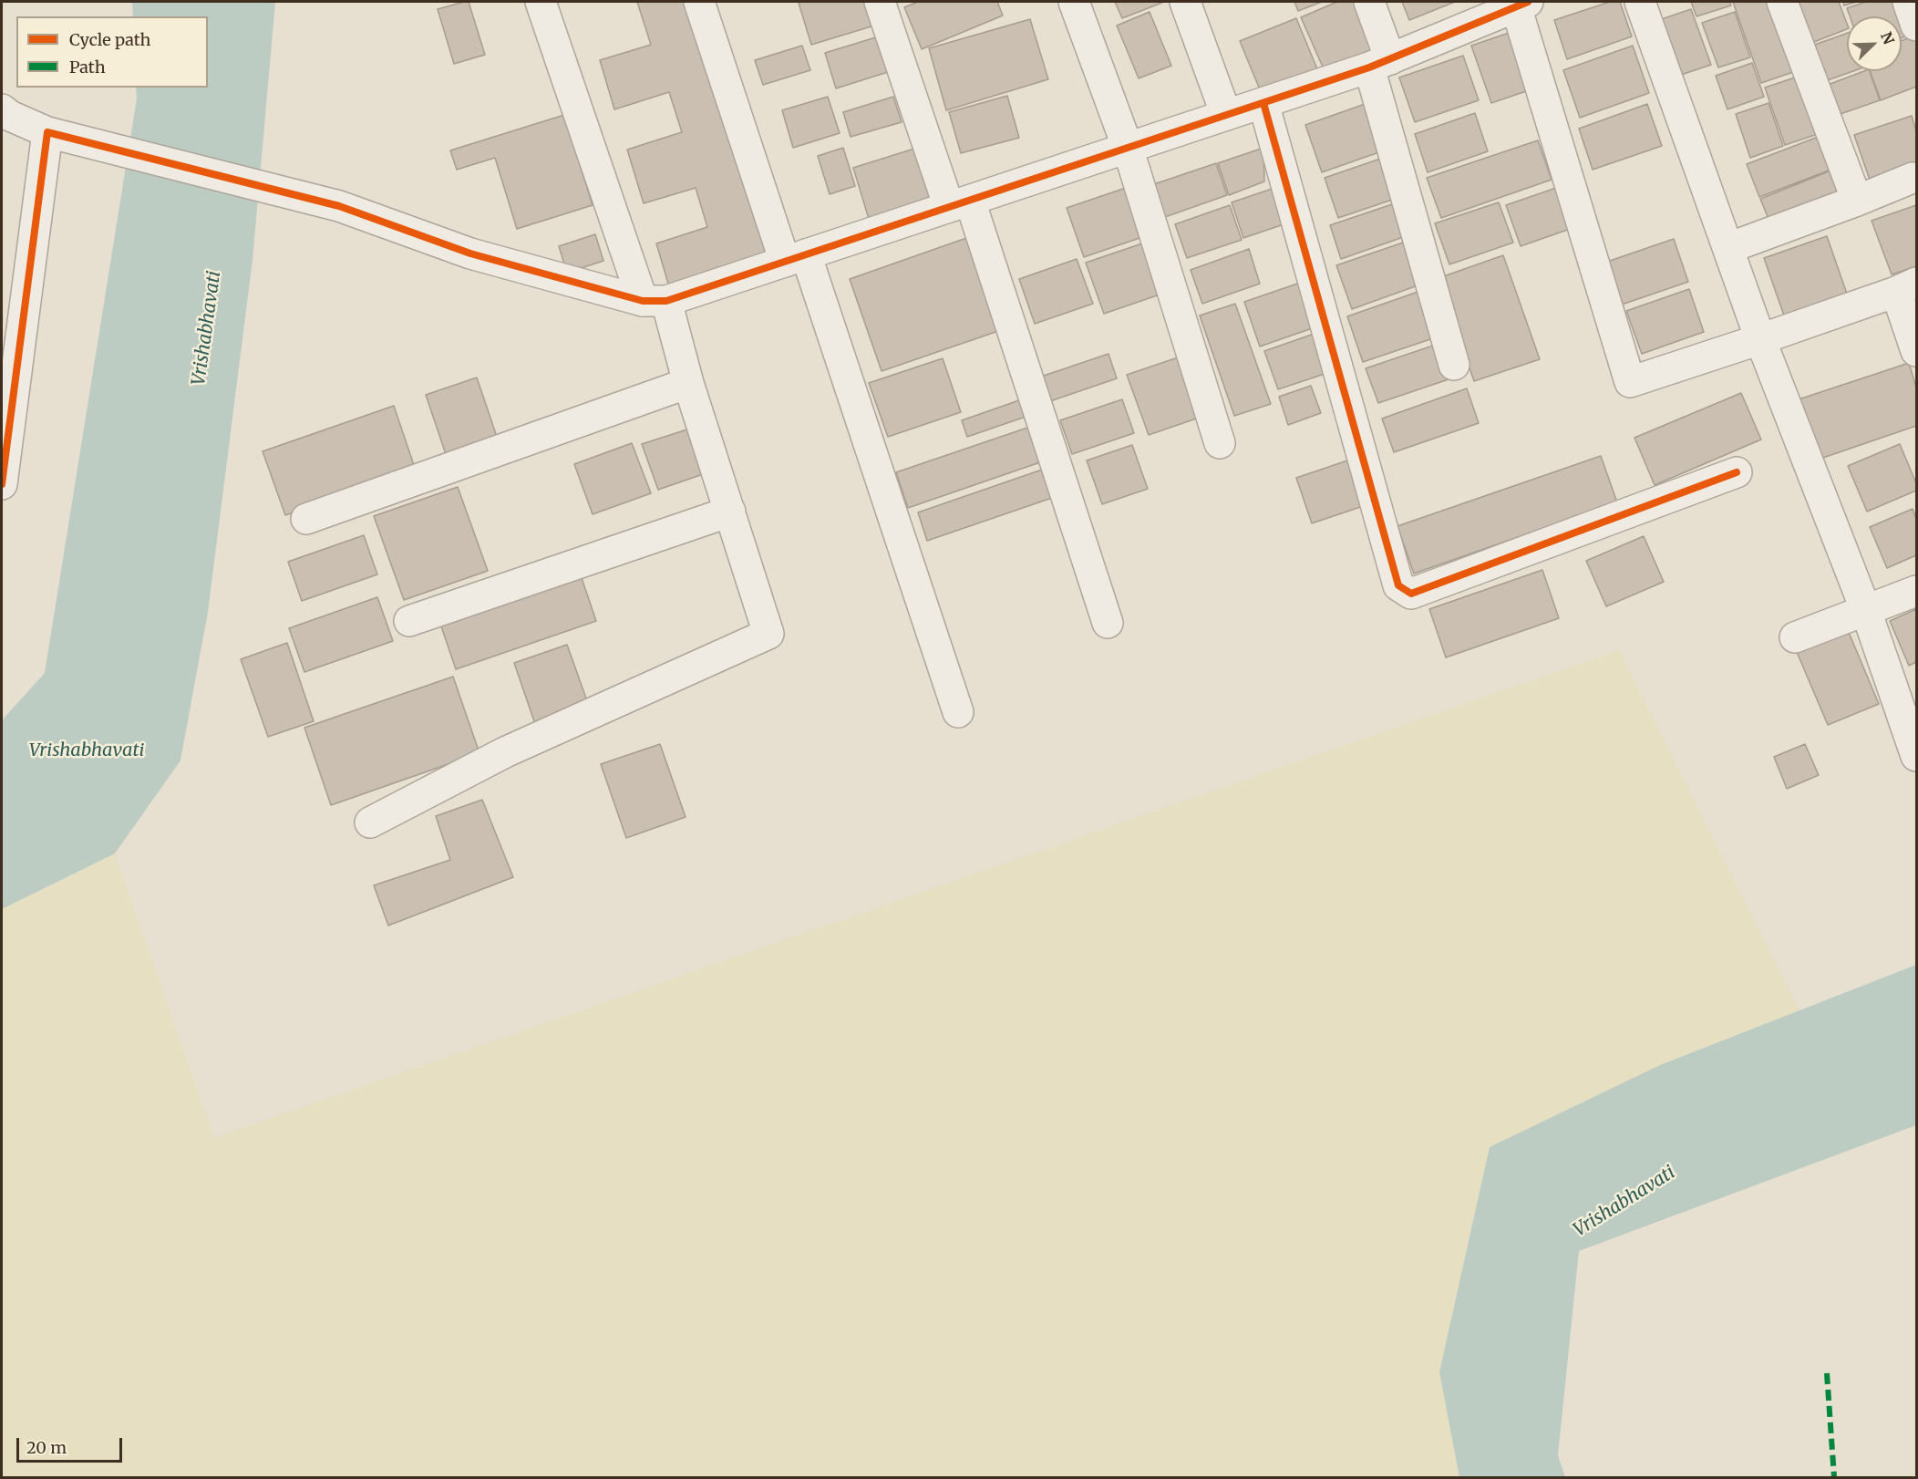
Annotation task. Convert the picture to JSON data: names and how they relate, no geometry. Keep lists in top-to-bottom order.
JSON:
{
  "water": ["Vrishabhavati"],
  "legend": ["Cycle path", "Path"],
  "scale_bar": "20 m",
  "north": "top right"
}
